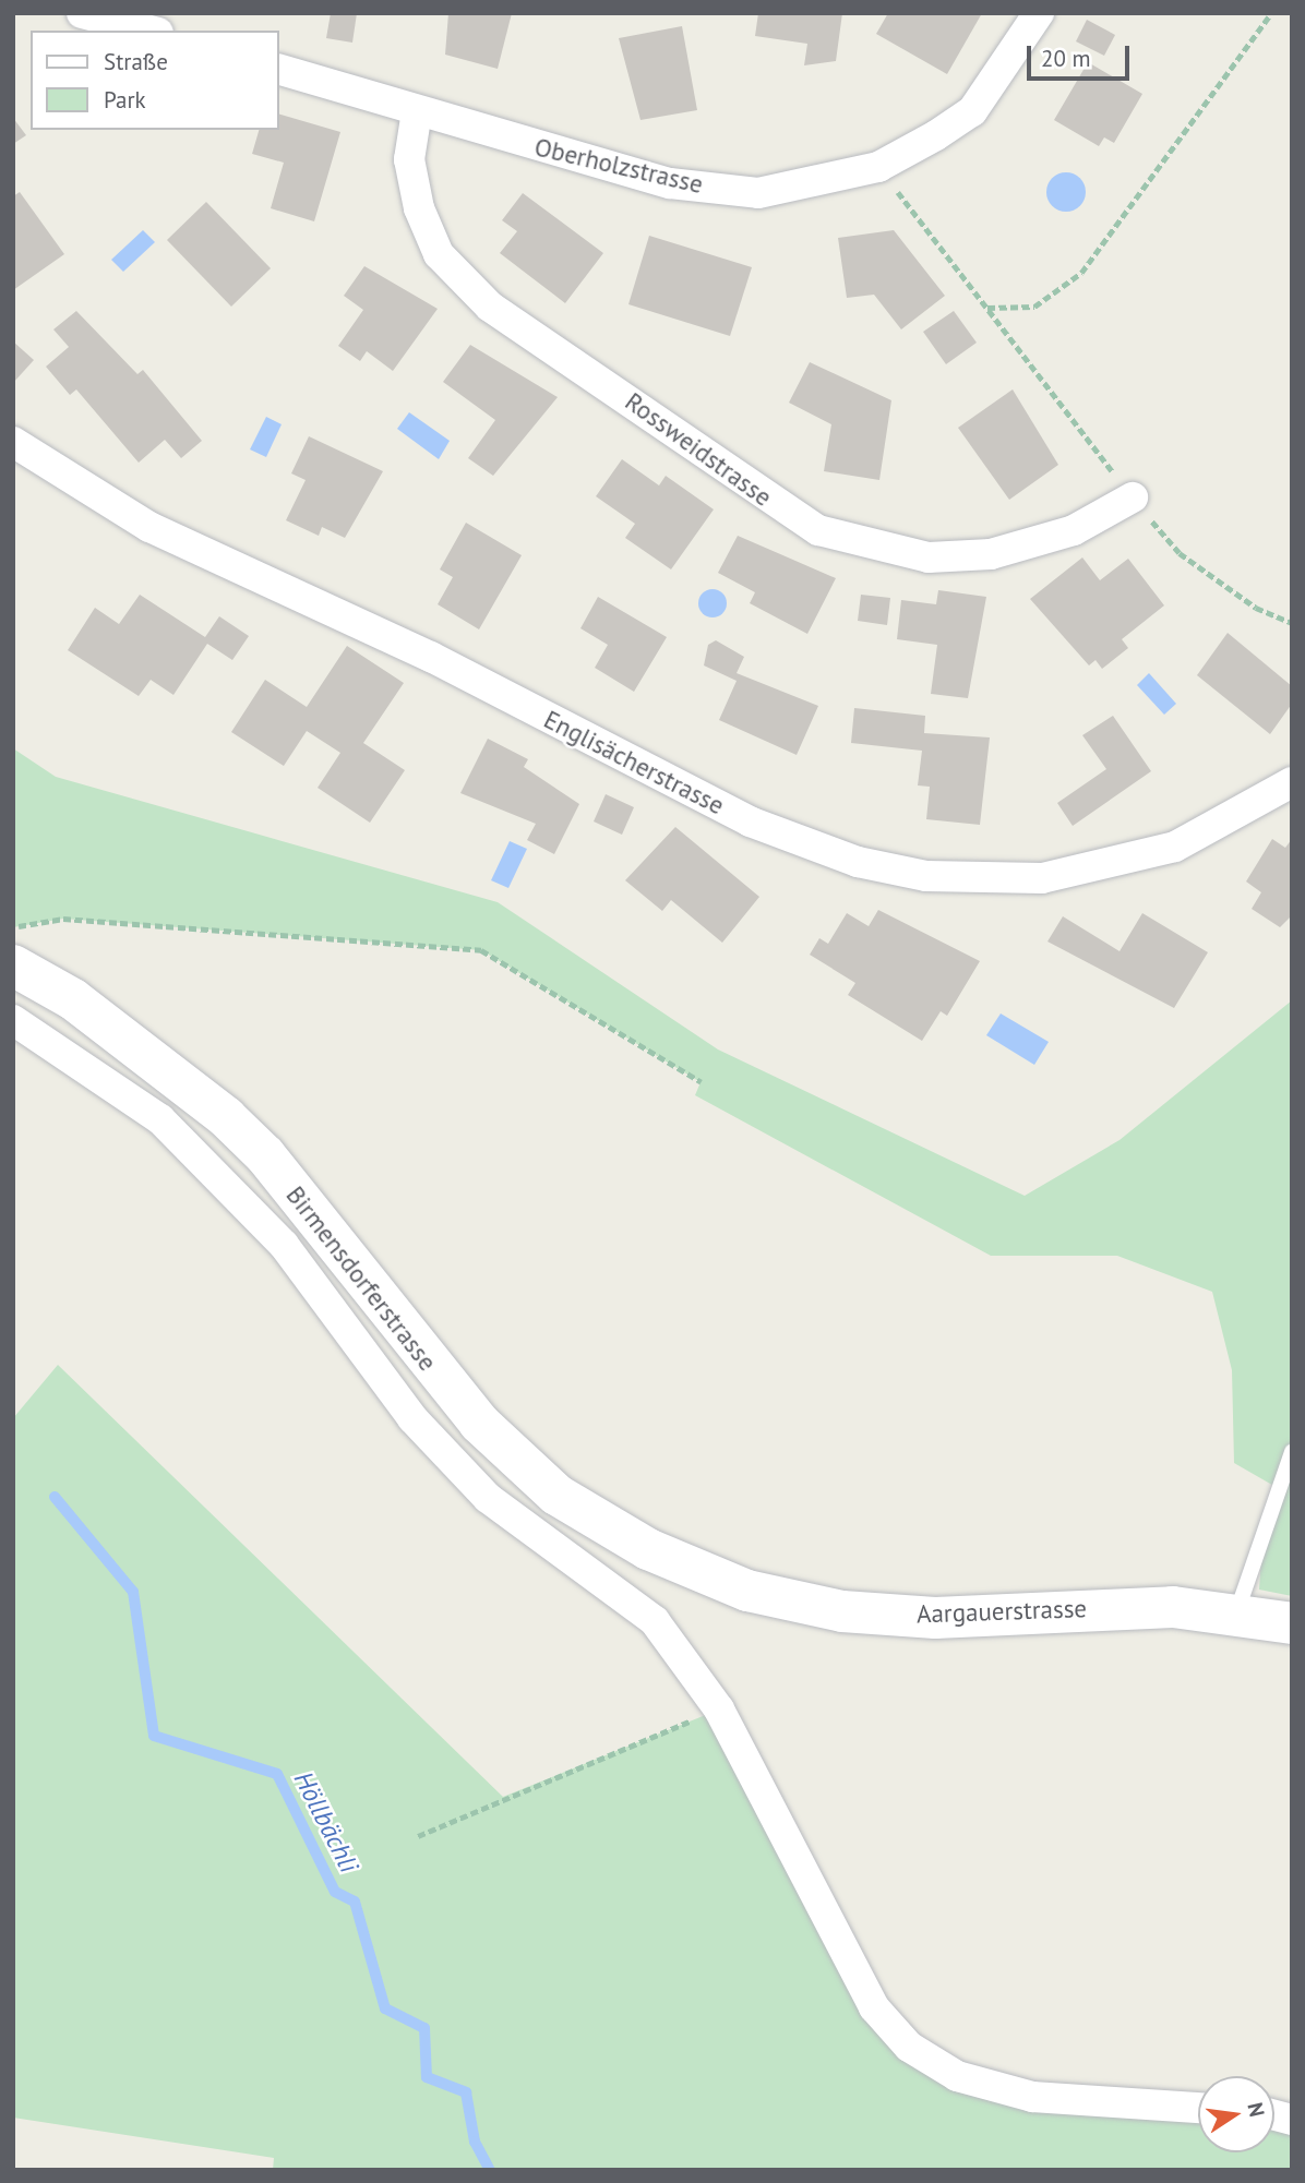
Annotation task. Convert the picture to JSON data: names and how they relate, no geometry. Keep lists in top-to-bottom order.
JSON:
{
  "streets": {
    "main road": ["Birmensdorferstrasse", "Aargauerstrasse"],
    "street": ["Oberholzstrasse", "Rossweidstrasse", "Englisächerstrasse"]
  },
  "crossings": [
    ["Oberholzstrasse", "Rossweidstrasse"],
    ["Birmensdorferstrasse", "Aargauerstrasse"]
  ],
  "water": ["Höllbächli"],
  "legend": ["Straße", "Park"],
  "scale_bar": "20 m",
  "north": "right"
}
